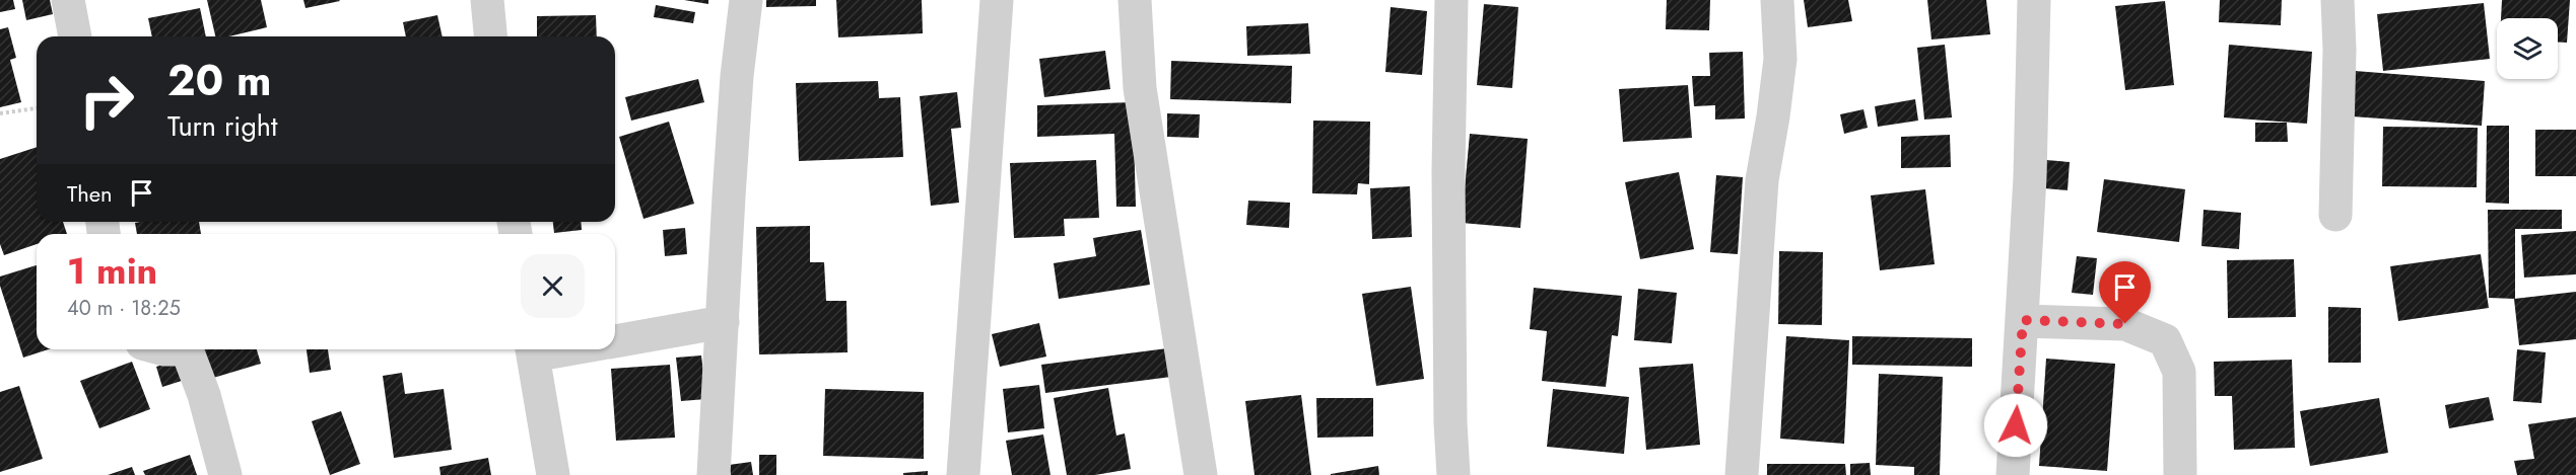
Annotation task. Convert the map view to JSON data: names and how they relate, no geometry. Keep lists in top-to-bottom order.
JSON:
{
  "page": {
    "turn": ["20 m", "Turn right"],
    "then": "Then",
    "heading": ["1 min", "40 m · 18:25"]
  }
}
